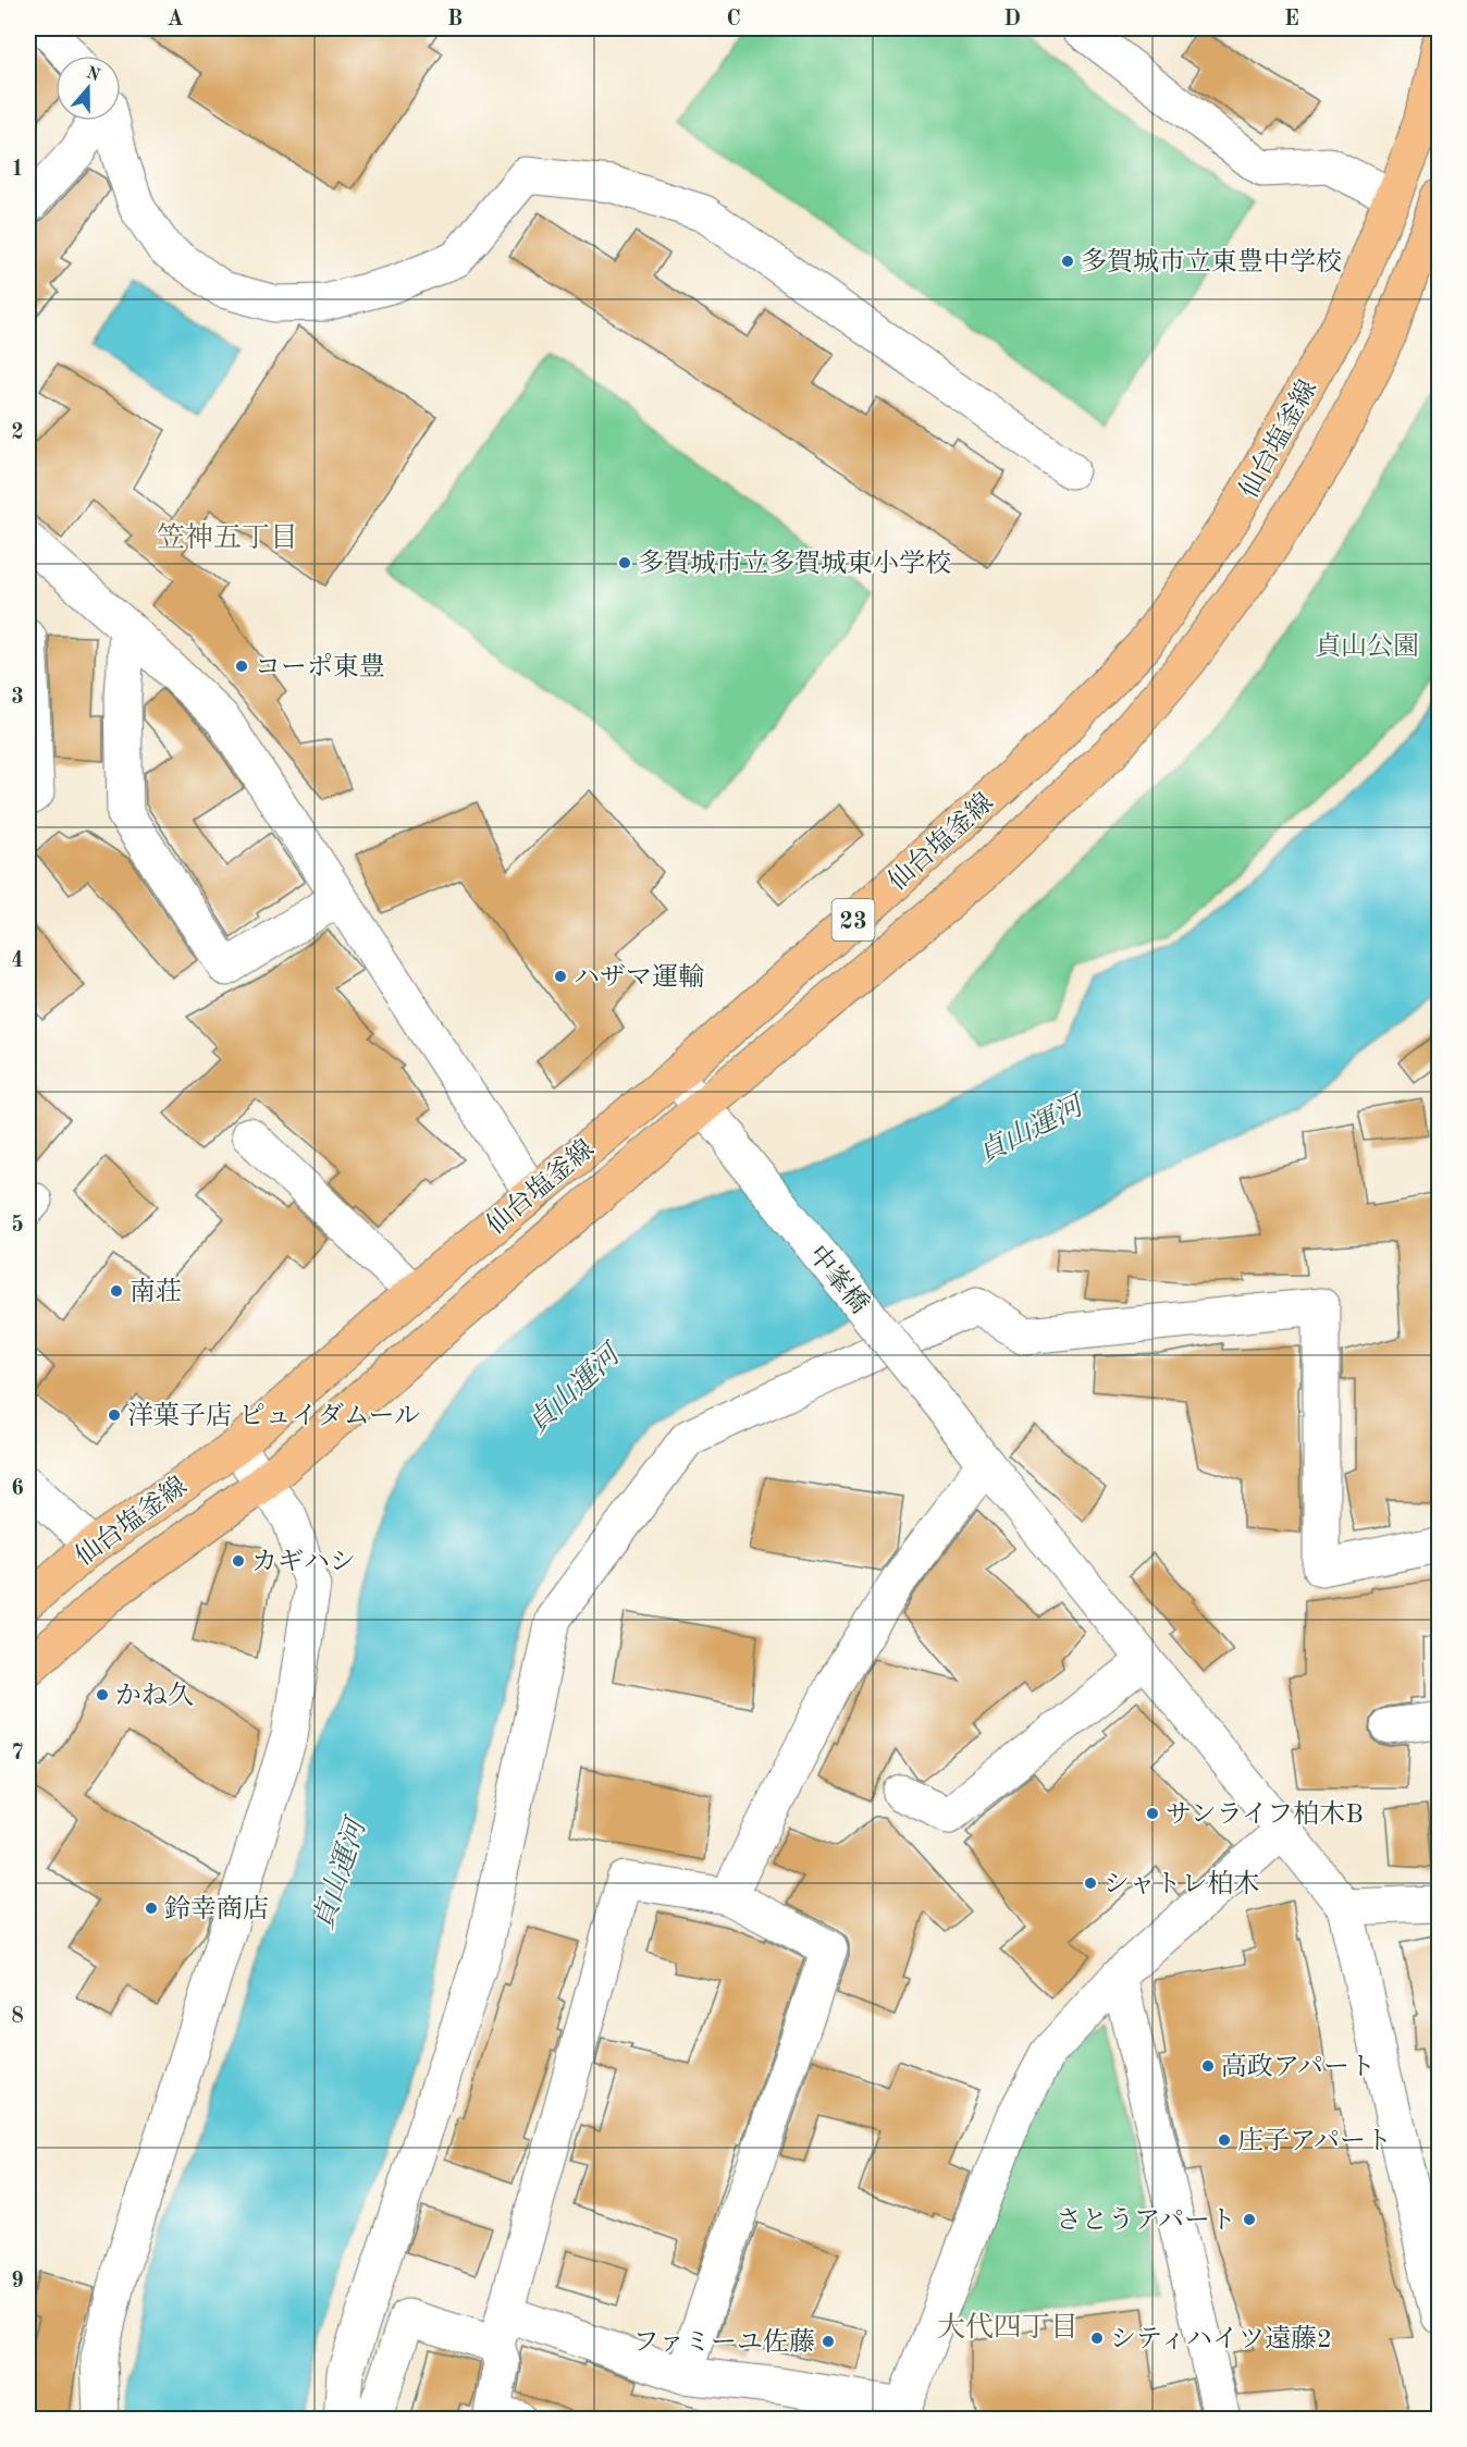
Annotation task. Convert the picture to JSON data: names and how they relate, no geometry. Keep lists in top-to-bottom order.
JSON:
{
  "streets": {
    "main road": ["仙台塩釜線", "23"],
    "street": ["中峯橋"]
  },
  "crossings": [
    ["仙台塩釜線", "中峯橋"]
  ],
  "districts": ["笠神五丁目", "大代四丁目"],
  "water": ["貞山運河"],
  "parks": ["貞山公園"],
  "places": [
    "多賀城市立東豊中学校",
    "多賀城市立多賀城東小学校",
    "コーポ東豊",
    "ハザマ運輸",
    "南荘",
    "洋菓子店 ピュイダムール",
    "カギハシ",
    "かね久",
    "サンライフ柏木B",
    "シャトレ柏木",
    "鈴幸商店",
    "高政アパート",
    "庄子アパート",
    "さとうアパート",
    "シティハイツ遠藤2",
    "ファミーユ佐藤"
  ],
  "north": "top",
  "grid": {
    "columns": [
      "A",
      "B",
      "C",
      "D",
      "E"
    ],
    "rows": [
      "1",
      "2",
      "3",
      "4",
      "5",
      "6",
      "7",
      "8",
      "9"
    ]
  }
}
